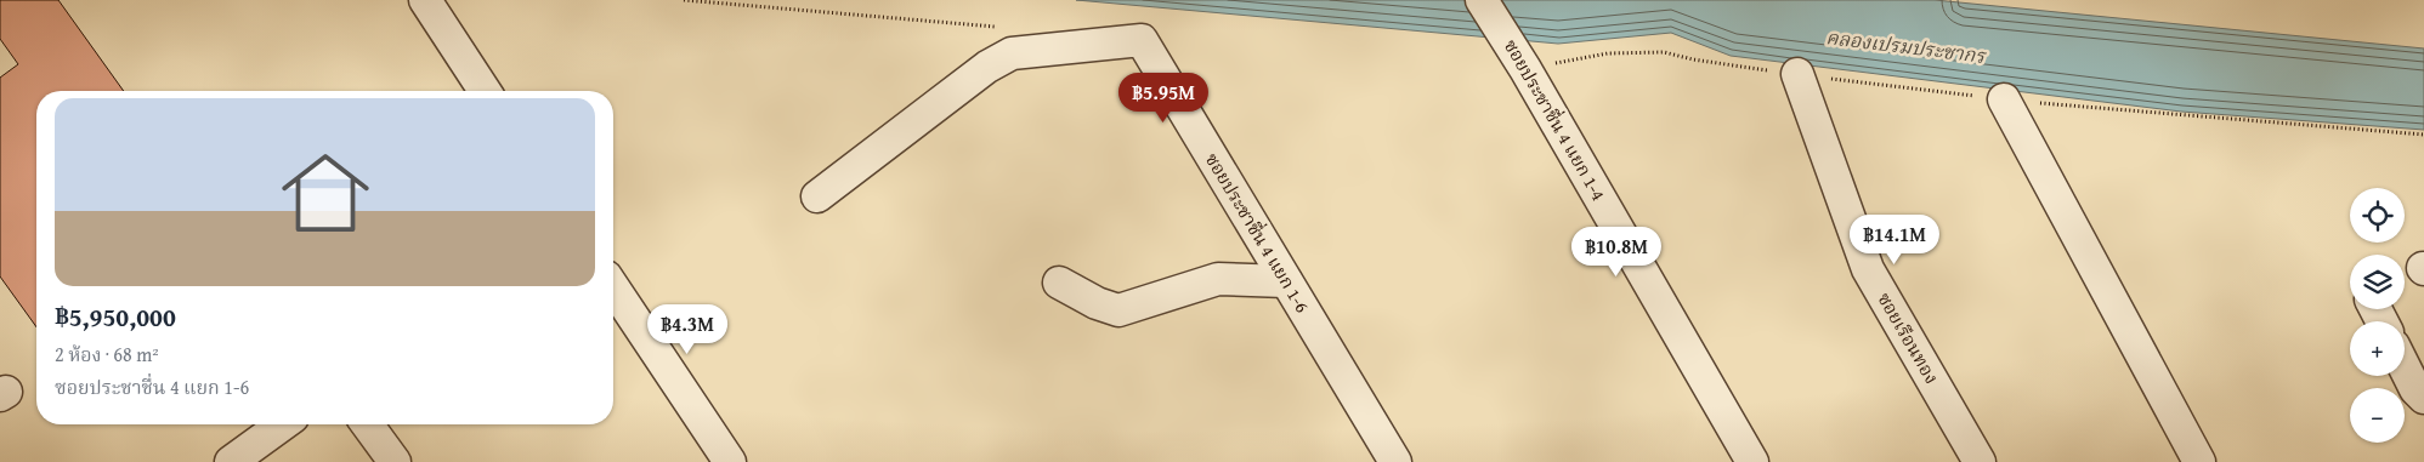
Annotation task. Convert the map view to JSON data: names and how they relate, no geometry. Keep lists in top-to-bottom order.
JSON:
{
  "streets": {
    "street": ["ซอยประชาชื่น 4 แยก 1-4", "ซอยประชาชื่น 4 แยก 1-6", "ซอยเรือนทอง"]
  },
  "water": ["คลองเปรมประชากร"],
  "page": {
    "price": [
      "฿5.95M",
      "฿14.1M",
      "฿10.8M",
      "฿4.3M"
    ],
    "list": [
      {
        "name": "฿5,950,000",
        "note": "2 ห้อง · 68 m² · ซอยประชาชื่น 4 แยก 1-6"
      }
    ],
    "map_buttons": ["+", "−"]
  }
}
